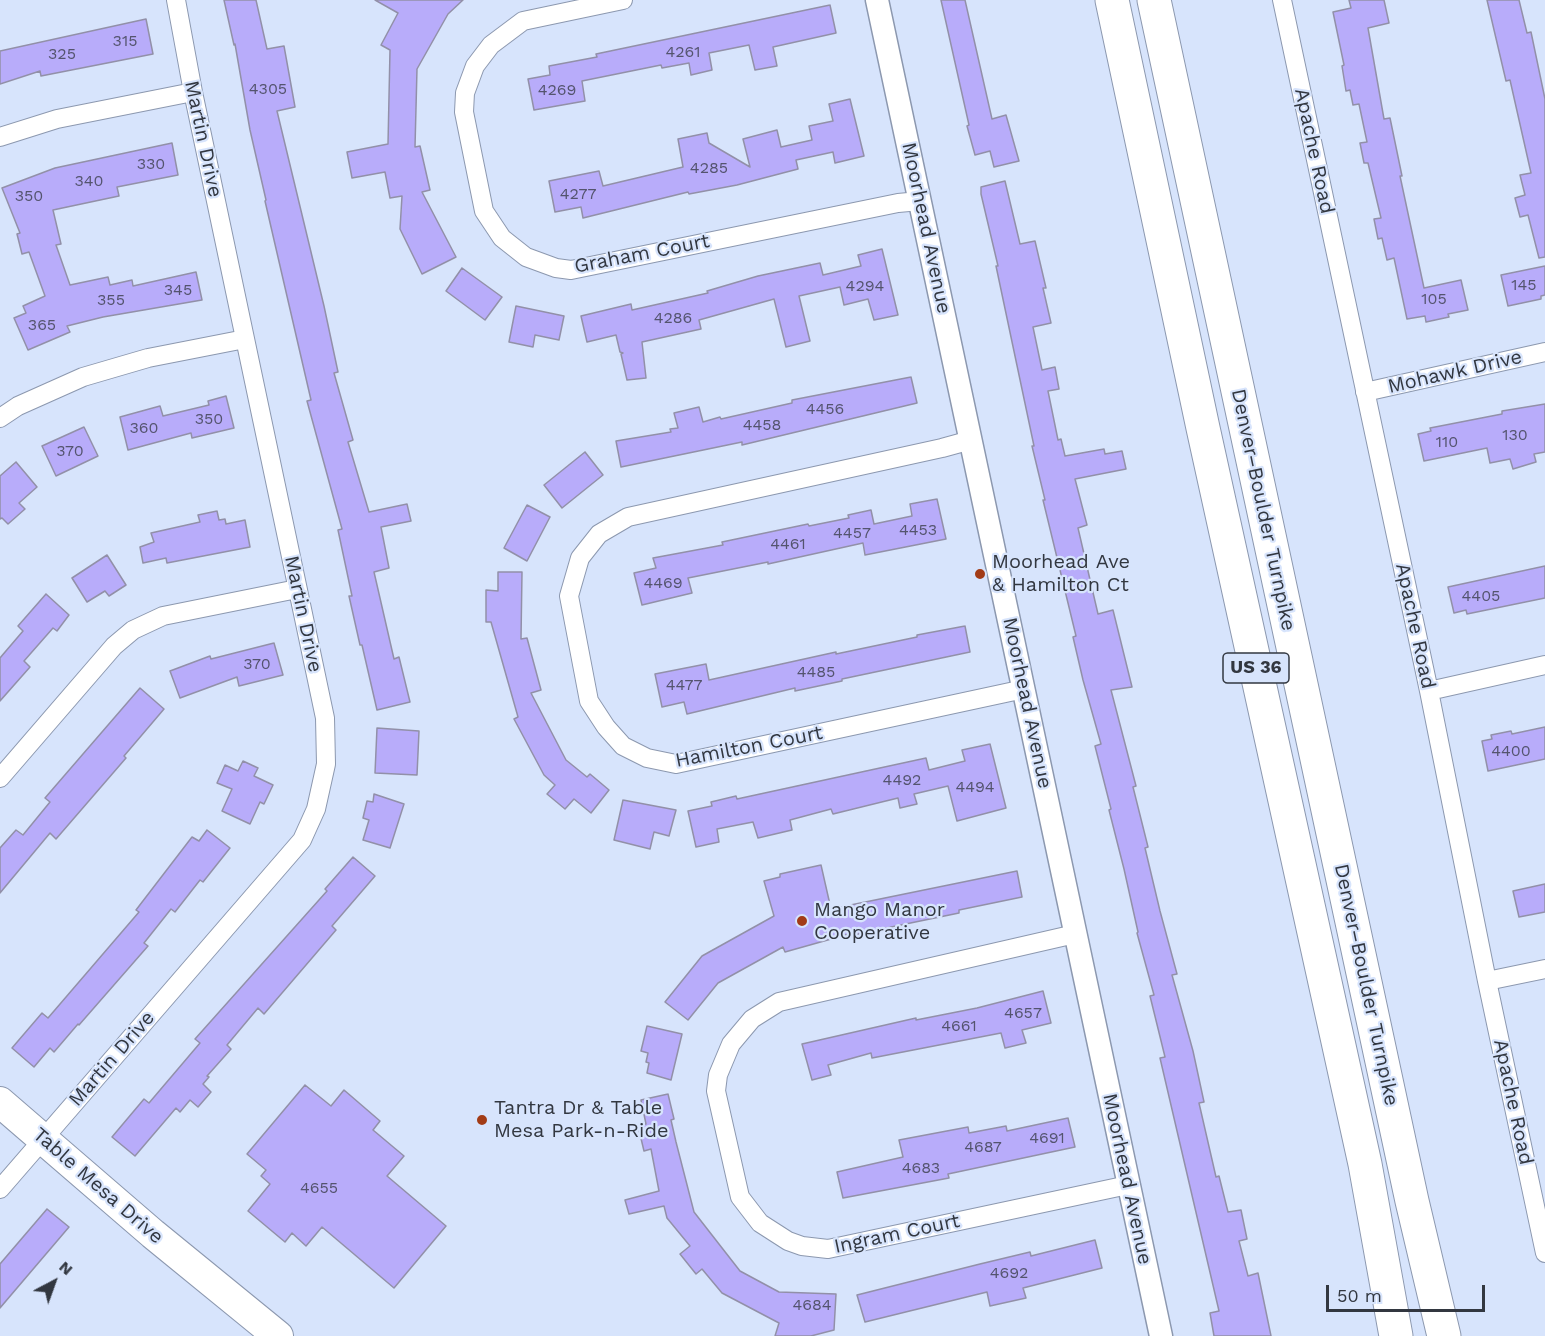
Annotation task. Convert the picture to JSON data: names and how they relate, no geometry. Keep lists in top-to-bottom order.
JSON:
{
  "streets": {
    "highway": ["Denver–Boulder Turnpike", "US 36", "Table Mesa Drive"],
    "street": [
      "Martin Drive",
      "Apache Road",
      "Moorhead Avenue",
      "Graham Court",
      "Mohawk Drive",
      "Hamilton Court",
      "Ingram Court"
    ]
  },
  "crossings": [
    ["Martin Drive", "Table Mesa Drive"],
    ["Apache Road", "Mohawk Drive"],
    ["Moorhead Avenue", "Graham Court"],
    ["Moorhead Avenue", "Hamilton Court"],
    ["Moorhead Avenue", "Ingram Court"]
  ],
  "places": ["Moorhead Ave & Hamilton Ct", "Mango Manor Cooperative", "Tantra Dr & Table Mesa Park-n-Ride"],
  "house_numbers": [
    "315",
    "4261",
    "325",
    "4305",
    "4269",
    "330",
    "4285",
    "340",
    "4277",
    "350",
    "145",
    "4294",
    "345",
    "105",
    "355",
    "4286",
    "365",
    "4456",
    "350",
    "4458",
    "360",
    "130",
    "110",
    "370",
    "4453",
    "4457",
    "4461",
    "4469",
    "4405",
    "370",
    "4485",
    "4477",
    "4400",
    "4492",
    "4494",
    "4657",
    "4661",
    "4691",
    "4687",
    "4683",
    "4655",
    "4692",
    "4684"
  ],
  "scale_bar": "50 m",
  "north": "top right"
}
